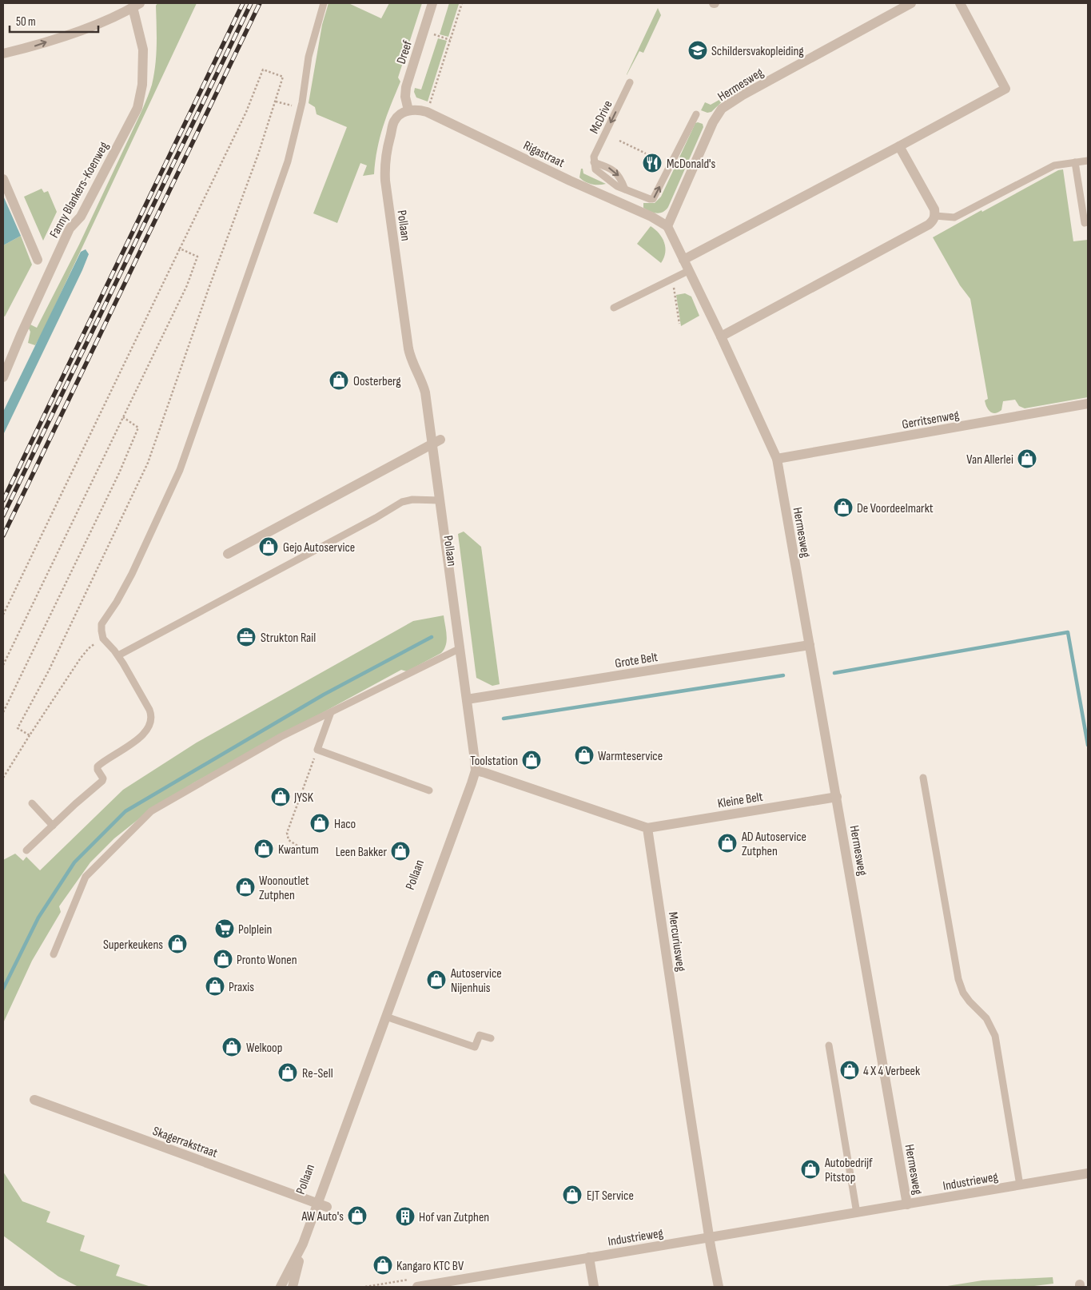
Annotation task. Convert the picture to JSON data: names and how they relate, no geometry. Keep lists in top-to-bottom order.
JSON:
{
  "streets": {
    "street": [
      "Dreef",
      "Hermesweg",
      "Rigastraat",
      "Fanny Blankers-Koenweg",
      "Pollaan",
      "Gerritsenweg",
      "Grote Belt",
      "Kleine Belt",
      "Mercuriusweg",
      "Skagerrakstraat",
      "Industrieweg"
    ],
    "lane": ["McDrive"]
  },
  "crossings": [
    ["Dreef", "Rigastraat"],
    ["Dreef", "Pollaan"],
    ["Hermesweg", "Rigastraat"],
    ["Hermesweg", "Gerritsenweg"],
    ["Hermesweg", "Grote Belt"],
    ["Hermesweg", "Kleine Belt"],
    ["Hermesweg", "Industrieweg"],
    ["Rigastraat", "Pollaan"],
    ["Pollaan", "Grote Belt"],
    ["Pollaan", "Skagerrakstraat"],
    ["Kleine Belt", "Mercuriusweg"],
    ["Mercuriusweg", "Industrieweg"]
  ],
  "places": {
    "school or university": ["Schildersvakopleiding"],
    "restaurant": ["McDonald's"],
    "shop": [
      "Oosterberg",
      "Van Allerlei",
      "De Voordeelmarkt",
      "Gejo Autoservice",
      "Warmteservice",
      "Toolstation",
      "JYSK",
      "Haco",
      "AD Autoservice Zutphen",
      "Kwantum",
      "Leen Bakker",
      "Woonoutlet Zutphen",
      "Superkeukens",
      "Pronto Wonen",
      "Autoservice Nijenhuis",
      "Praxis",
      "Welkoop",
      "4 X 4 Verbeek",
      "Re-Sell",
      "Autobedrijf Pitstop",
      "EJT Service",
      "AW Auto's",
      "Kangaro KTC BV"
    ],
    "office": ["Strukton Rail"],
    "supermarket": ["Polplein"],
    "building": ["Hof van Zutphen"]
  },
  "scale_bar": "50 m"
}
